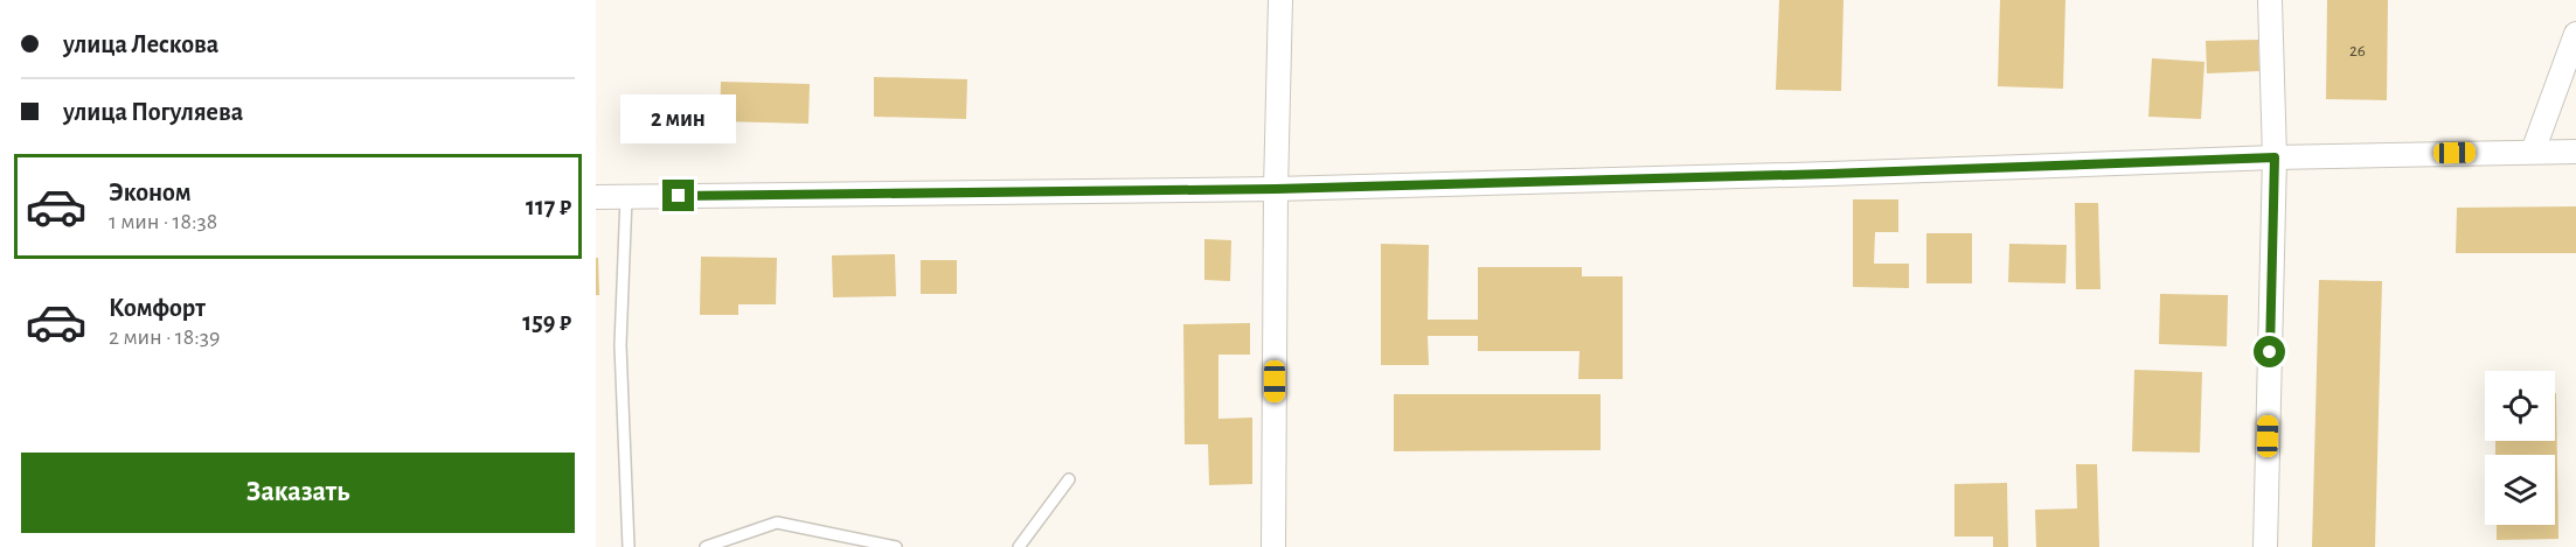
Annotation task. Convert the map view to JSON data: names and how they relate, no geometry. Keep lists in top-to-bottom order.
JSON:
{
  "house_numbers": ["26"],
  "page": {
    "banner": ["улица Лескова", "улица Погуляева"],
    "bubble": "2 мин",
    "list": [
      {
        "name": "Эконом",
        "note": "1 мин · 18:38",
        "value": "117 ₽"
      },
      {
        "name": "Комфорт",
        "note": "2 мин · 18:39",
        "value": "159 ₽"
      }
    ],
    "buttons": "Заказать"
  }
}
